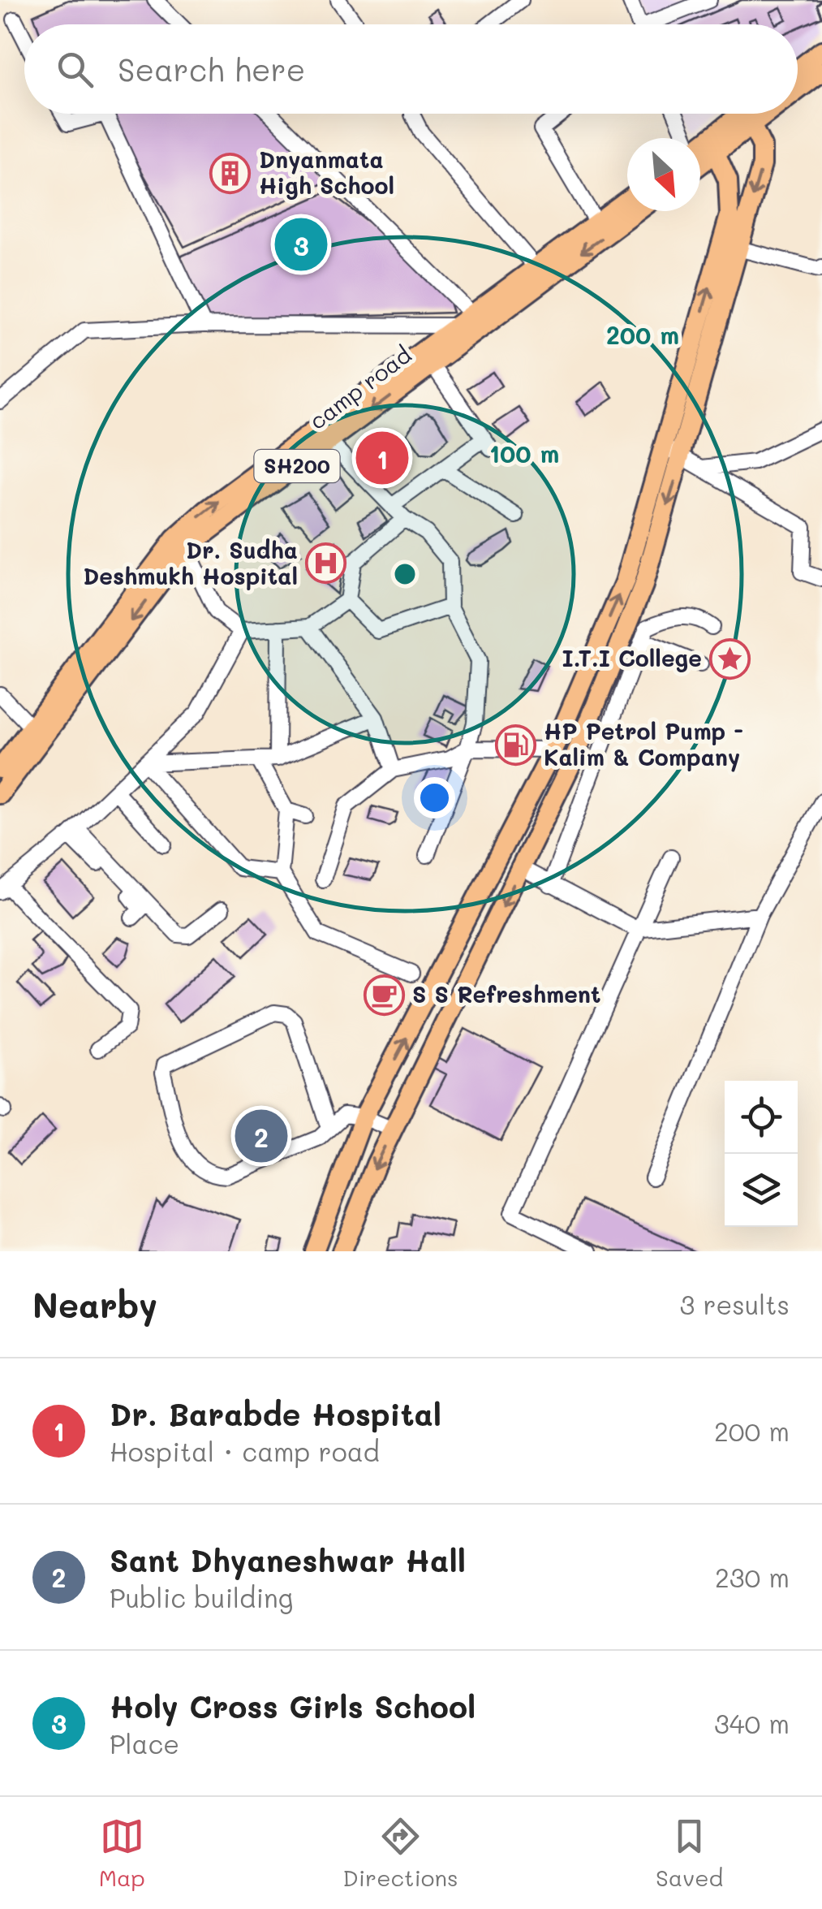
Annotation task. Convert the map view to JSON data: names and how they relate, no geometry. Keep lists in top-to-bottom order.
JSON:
{
  "streets": {
    "main road": ["camp road", "SH200"]
  },
  "places": {
    "building": ["Dnyanmata High School"],
    "hospital": ["Dr. Sudha Deshmukh Hospital"],
    "place": ["I.T.I College"],
    "fuel station": ["HP Petrol Pump - Kalim & Company"],
    "cafe": ["S S Refreshment"]
  },
  "north": "bottom right",
  "page": {
    "search": "Search here",
    "pins": ["3", "1", "2"],
    "heading": ["Nearby", "3 results"],
    "list": [
      {
        "mark": "1",
        "name": "Dr. Barabde Hospital",
        "note": "Hospital · camp road",
        "value": "200 m"
      },
      {
        "mark": "2",
        "name": "Sant Dhyaneshwar Hall",
        "note": "Public building",
        "value": "230 m"
      },
      {
        "mark": "3",
        "name": "Holy Cross Girls School",
        "note": "Place",
        "value": "340 m"
      }
    ],
    "nav": ["Map", "Directions", "Saved"]
  },
  "rings": ["200 m", "100 m"]
}
